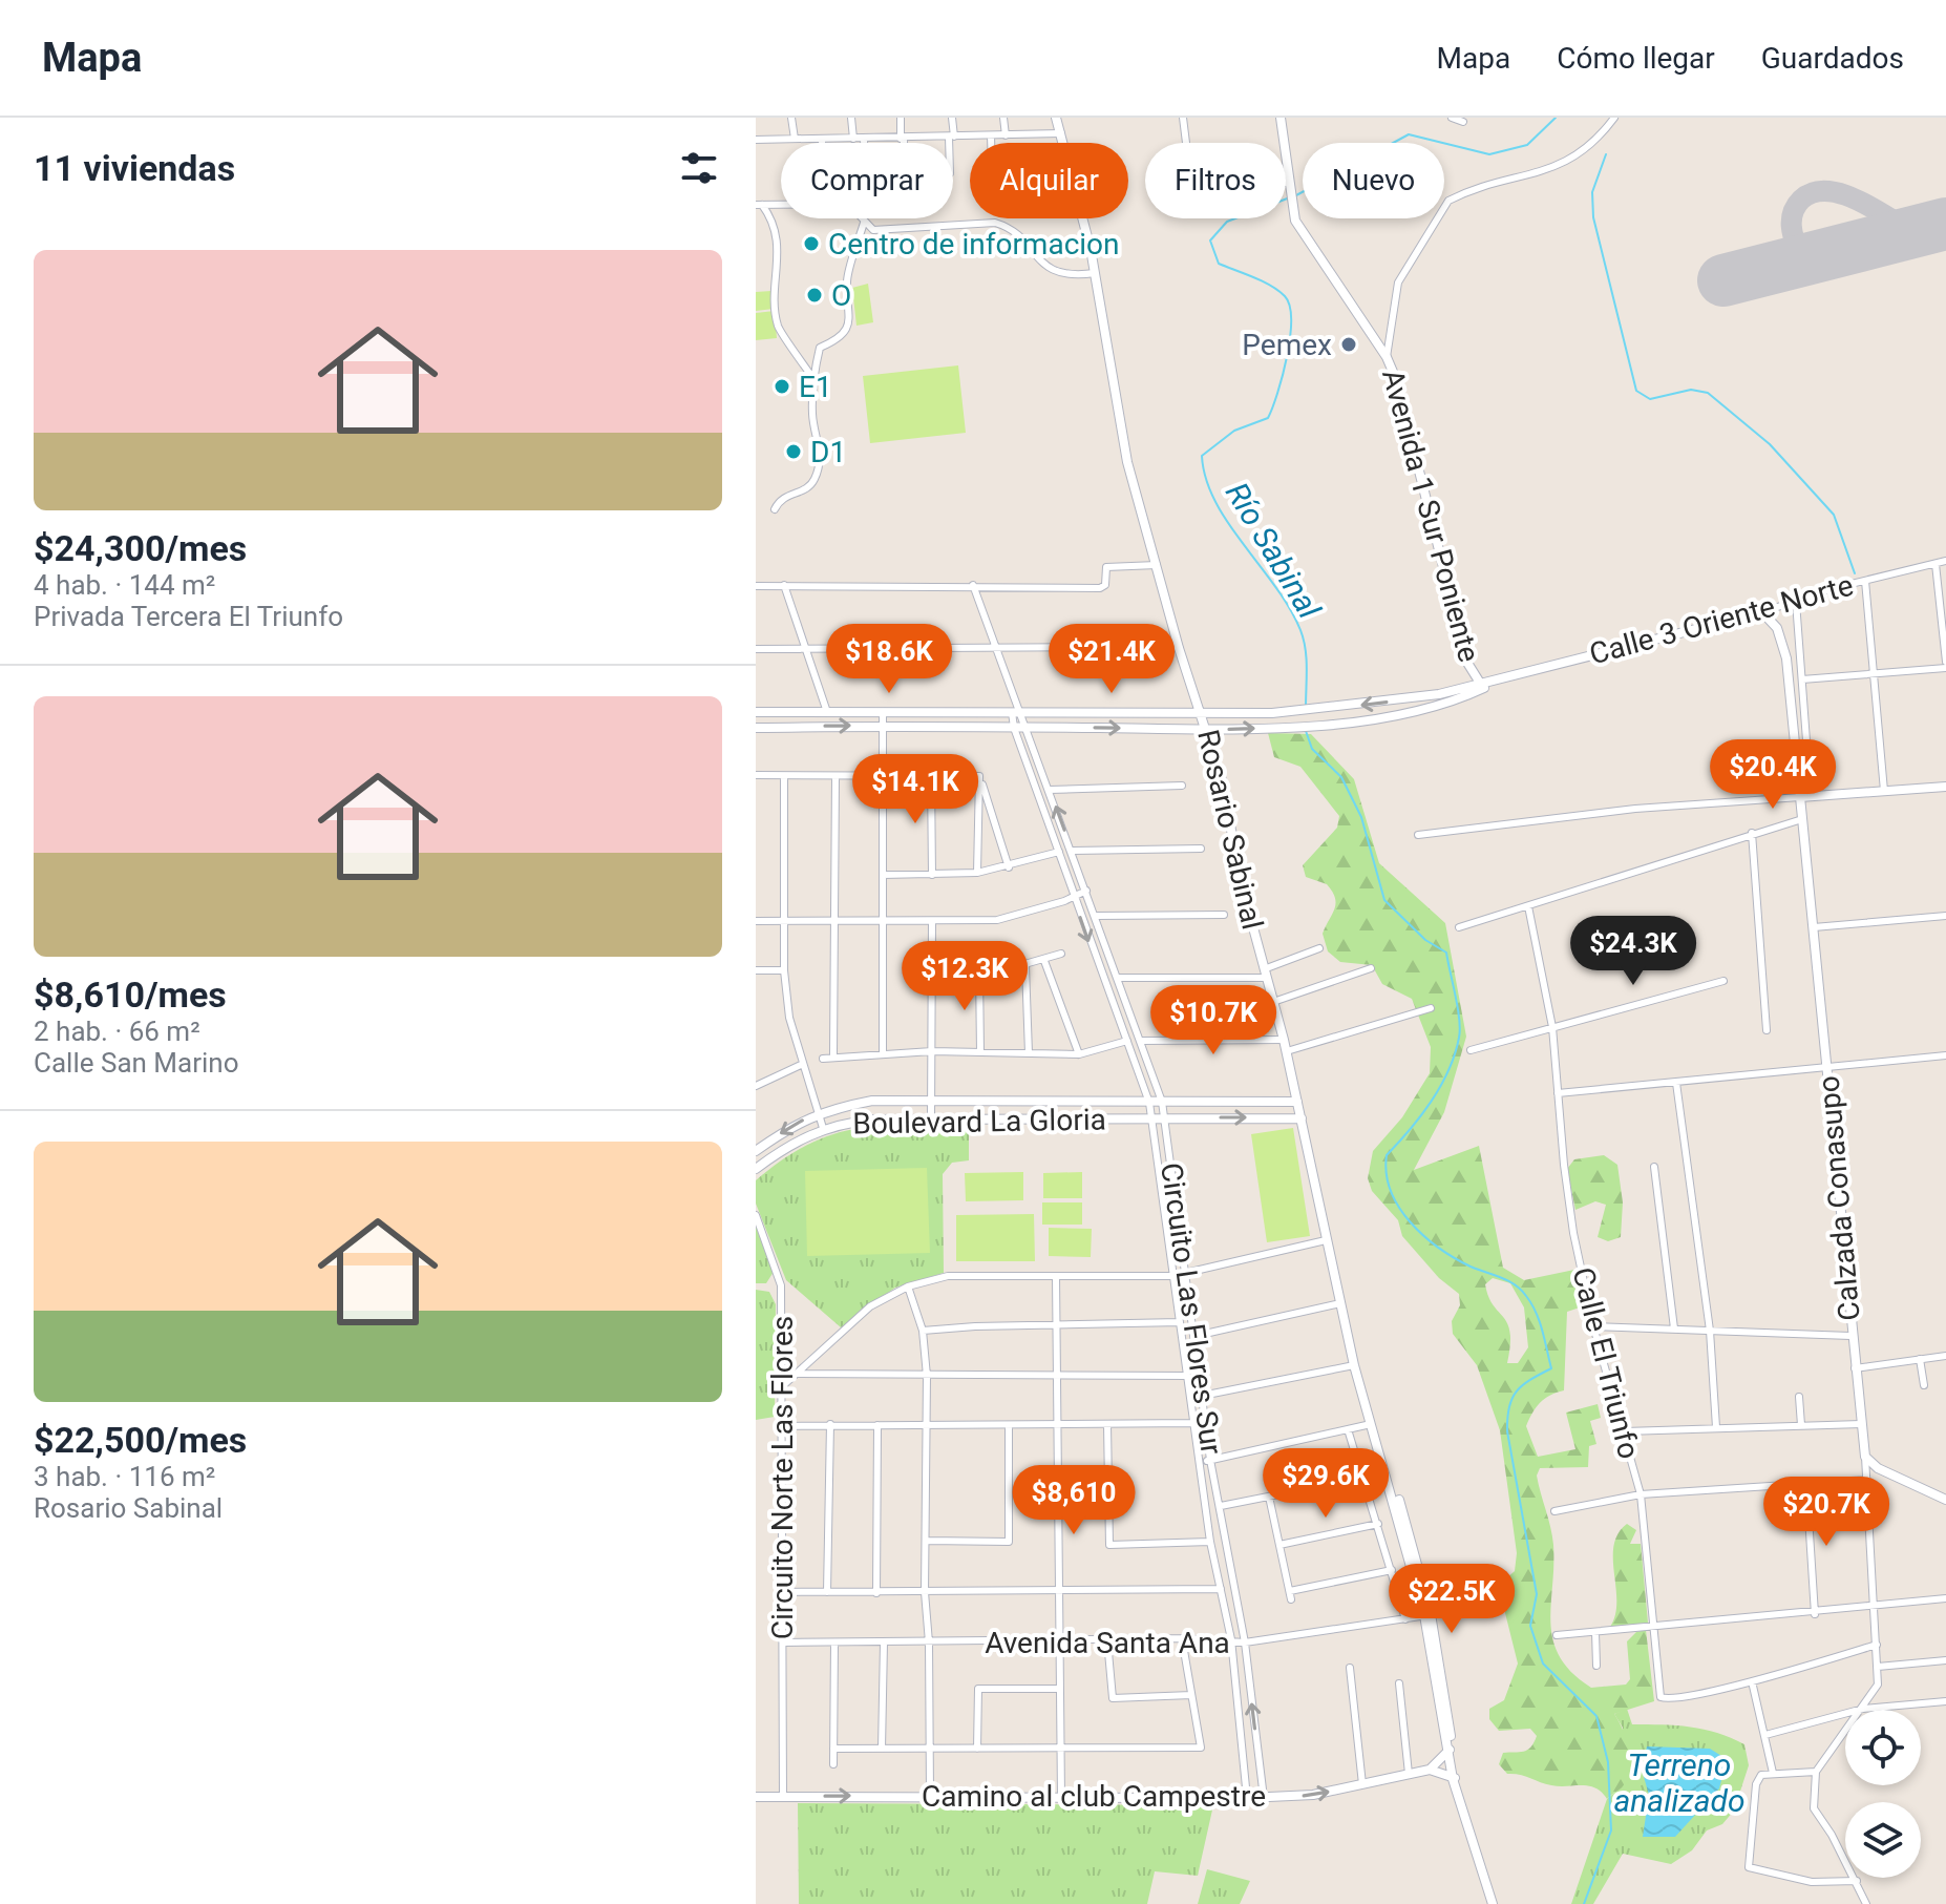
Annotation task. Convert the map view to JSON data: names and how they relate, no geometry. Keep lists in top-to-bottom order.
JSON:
{
  "streets": {
    "street": [
      "Avenida 1 Sur Poniente",
      "Calle 3 Oriente Norte",
      "Rosario Sabinal",
      "Boulevard La Gloria",
      "Calzada Conasupo",
      "Circuito Las Flores Sur",
      "Calle El Triunfo",
      "Circuito Norte Las Flores",
      "Avenida Santa Ana",
      "Camino al club Campestre"
    ]
  },
  "crossings": [
    ["Avenida 1 Sur Poniente", "Calle 3 Oriente Norte"],
    ["Calle 3 Oriente Norte", "Rosario Sabinal"],
    ["Calle 3 Oriente Norte", "Calzada Conasupo"],
    ["Calle 3 Oriente Norte", "Circuito Las Flores Sur"],
    ["Rosario Sabinal", "Boulevard La Gloria"],
    ["Rosario Sabinal", "Avenida Santa Ana"],
    ["Boulevard La Gloria", "Circuito Las Flores Sur"],
    ["Circuito Las Flores Sur", "Avenida Santa Ana"],
    ["Circuito Las Flores Sur", "Camino al club Campestre"],
    ["Circuito Norte Las Flores", "Avenida Santa Ana"],
    ["Circuito Norte Las Flores", "Camino al club Campestre"]
  ],
  "water": ["Río Sabinal", "Terreno analizado"],
  "places": [
    "Centro de informacion",
    "O",
    "Pemex",
    "E1",
    "D1"
  ],
  "page": {
    "header": "Mapa",
    "nav": ["Mapa", "Cómo llegar", "Guardados"],
    "heading": "11 viviendas",
    "chip": [
      "Comprar",
      "Alquilar",
      "Filtros",
      "Nuevo"
    ],
    "list": [
      {
        "name": "$24,300/mes",
        "note": "4 hab. · 144 m² · Privada Tercera El Triunfo"
      },
      {
        "name": "$8,610/mes",
        "note": "2 hab. · 66 m² · Calle San Marino"
      },
      {
        "name": "$22,500/mes",
        "note": "3 hab. · 116 m² · Rosario Sabinal"
      }
    ],
    "price": [
      "$18.6K",
      "$21.4K",
      "$20.4K",
      "$14.1K",
      "$24.3K",
      "$12.3K",
      "$10.7K",
      "$29.6K",
      "$8,610",
      "$20.7K",
      "$22.5K"
    ]
  }
}
